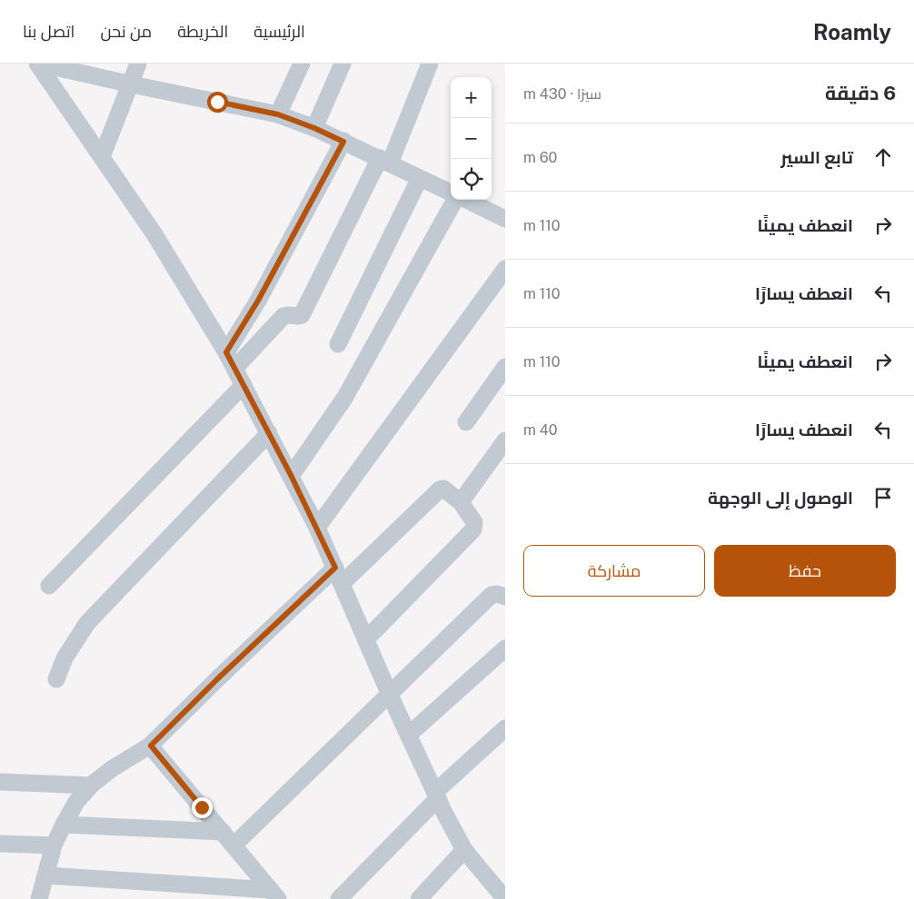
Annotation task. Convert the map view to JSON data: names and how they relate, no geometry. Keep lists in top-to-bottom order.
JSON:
{
  "page": {
    "header": "Roamly",
    "nav": [
      "الرئيسية",
      "الخريطة",
      "من نحن",
      "اتصل بنا"
    ],
    "heading": ["6 دقيقة", "سيرًا · 430 m"],
    "map_buttons": ["+", "−"],
    "list": [
      ["تابع السير", "60 m"],
      ["انعطف يمينًا", "110 m"],
      ["انعطف يسارًا", "110 m"],
      ["انعطف يمينًا", "110 m"],
      ["انعطف يسارًا", "40 m"],
      "الوصول إلى الوجهة"
    ],
    "buttons": ["حفظ", "مشاركة"]
  }
}
